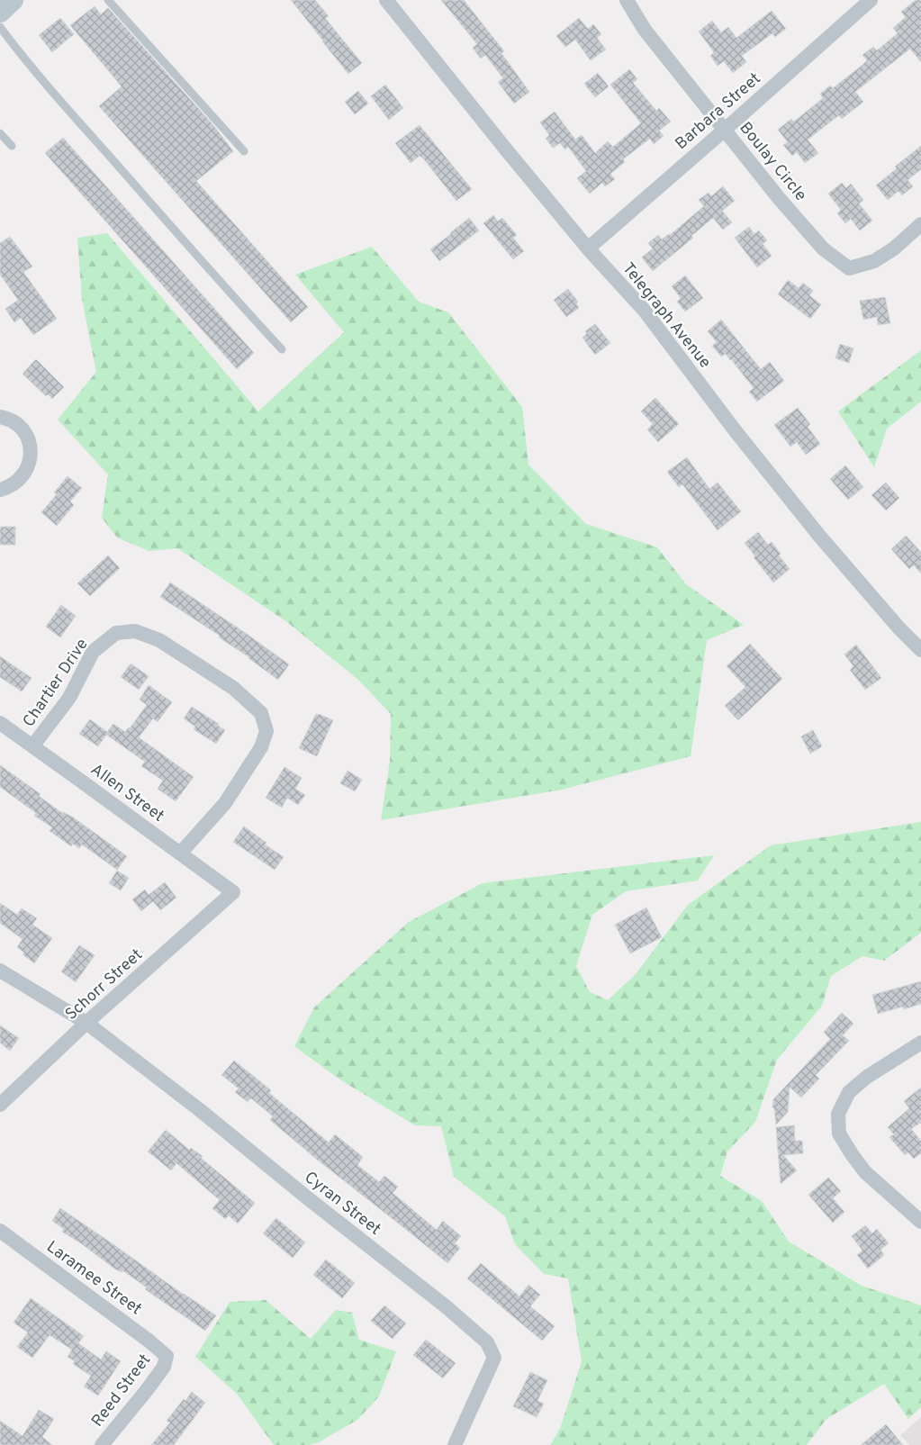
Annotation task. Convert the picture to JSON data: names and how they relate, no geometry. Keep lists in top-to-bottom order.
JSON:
{
  "streets": {
    "street": [
      "Barbara Street",
      "Boulay Circle",
      "Telegraph Avenue",
      "Chartier Drive",
      "Allen Street",
      "Schorr Street",
      "Cyran Street",
      "Laramee Street",
      "Reed Street"
    ]
  },
  "crossings": [
    ["Barbara Street", "Boulay Circle"],
    ["Barbara Street", "Telegraph Avenue"],
    ["Chartier Drive", "Allen Street"],
    ["Allen Street", "Schorr Street"],
    ["Schorr Street", "Cyran Street"],
    ["Laramee Street", "Reed Street"]
  ]
}
